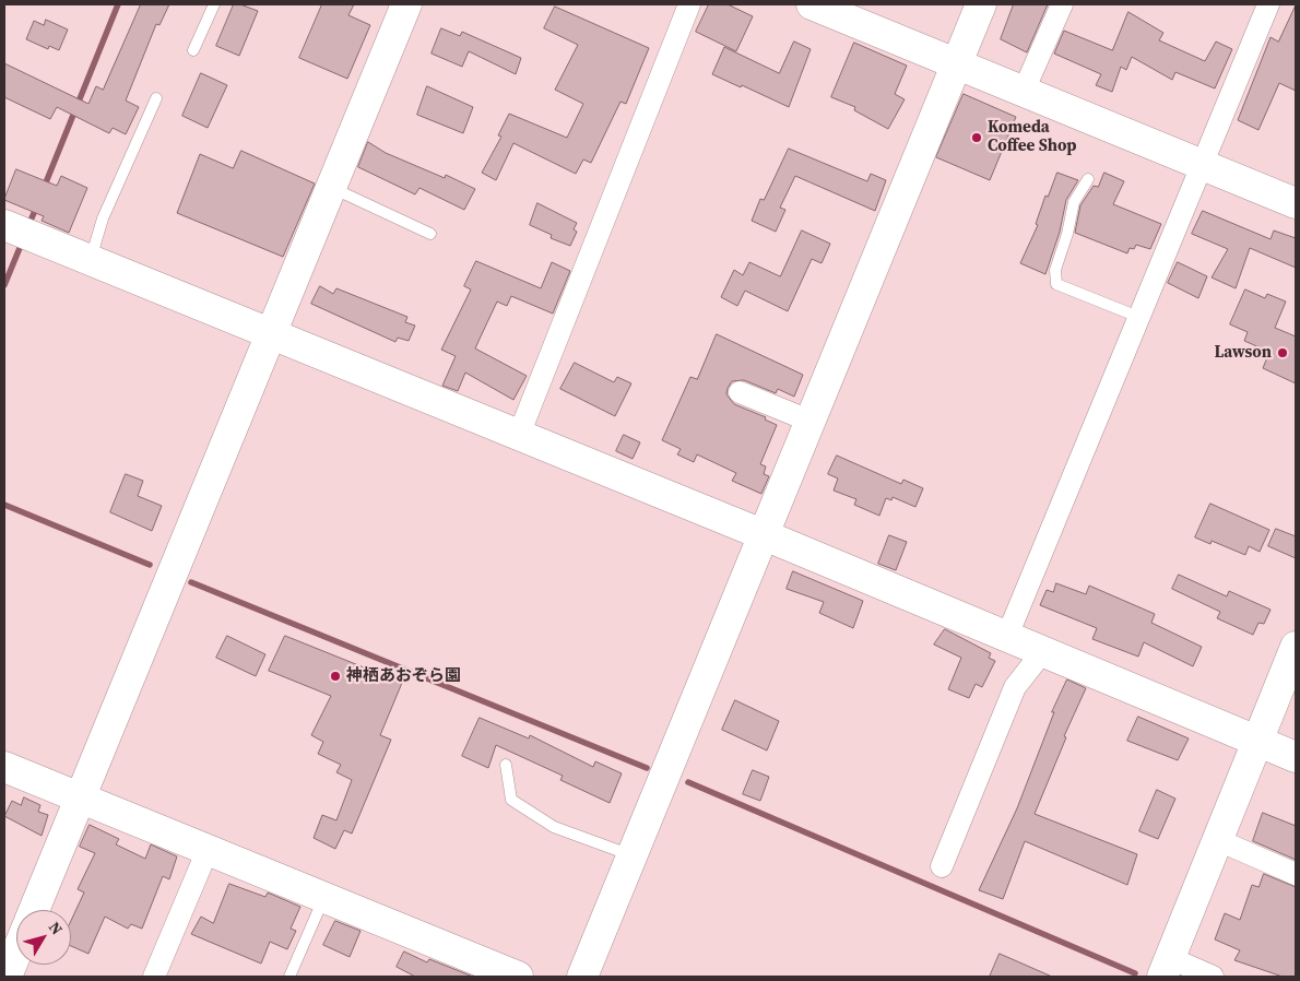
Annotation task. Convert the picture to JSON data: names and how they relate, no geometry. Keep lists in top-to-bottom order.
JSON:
{
  "places": ["Komeda Coffee Shop", "Lawson", "神栖あおぞら園"],
  "north": "top right"
}
